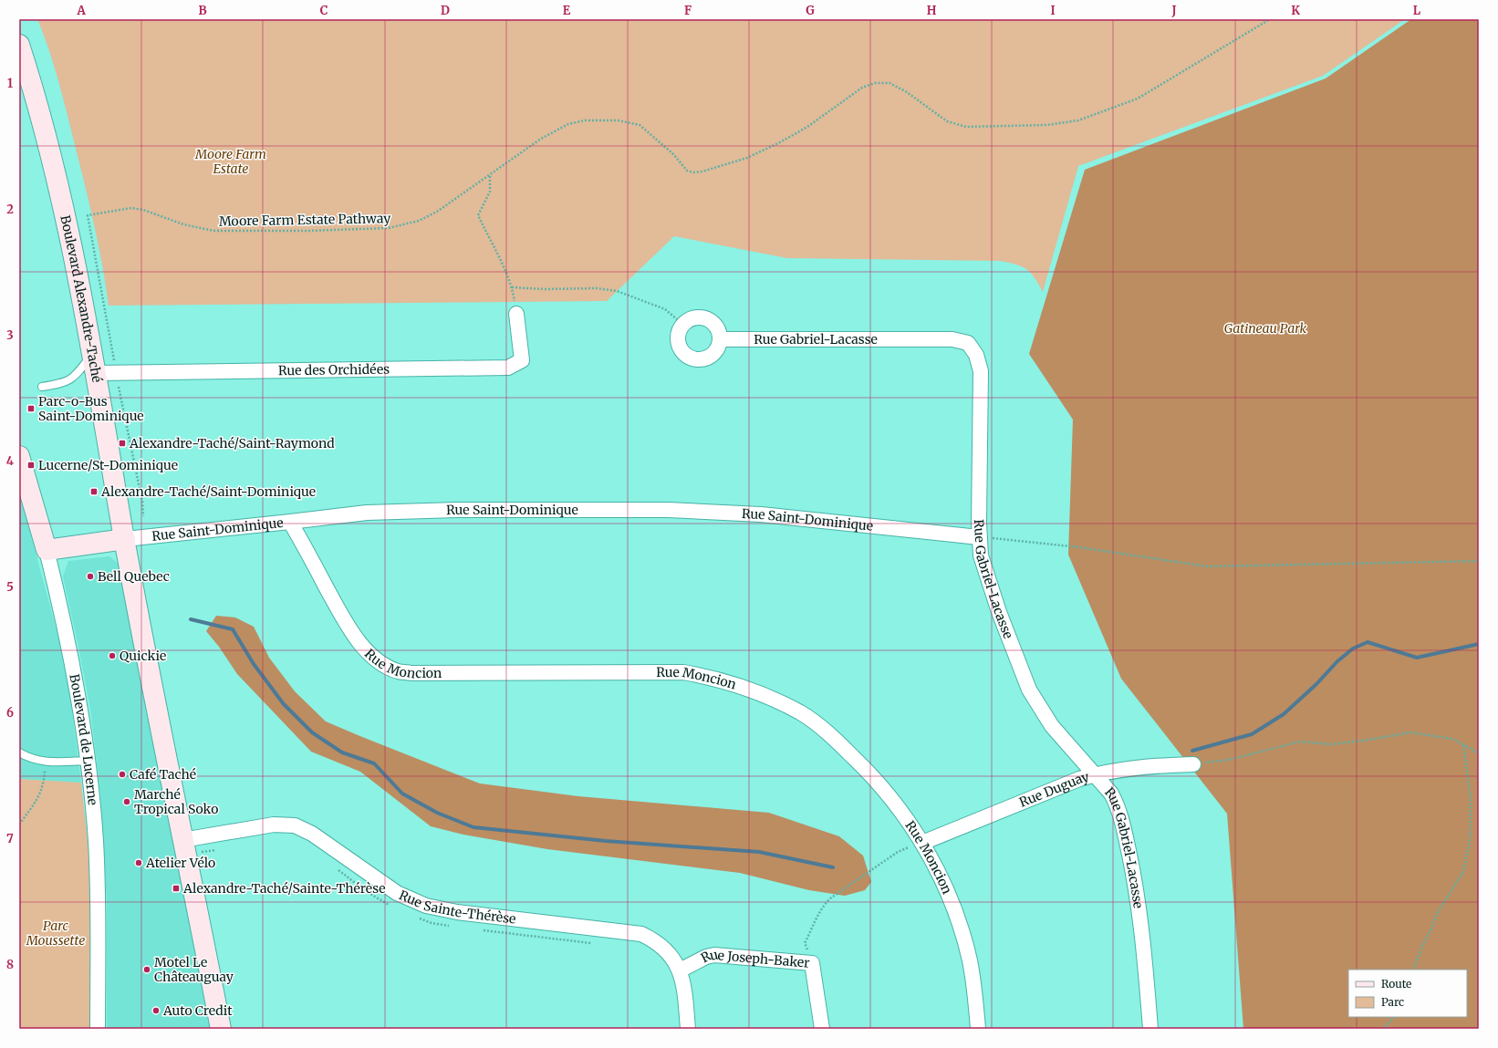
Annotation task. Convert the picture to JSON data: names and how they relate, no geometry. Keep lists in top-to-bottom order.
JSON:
{
  "streets": {
    "main road": ["Boulevard Alexandre-Taché", "Rue Saint-Dominique", "Boulevard de Lucerne"],
    "street": [
      "Rue Gabriel-Lacasse",
      "Rue des Orchidées",
      "Rue Moncion",
      "Rue Duguay",
      "Rue Sainte-Thérèse",
      "Rue Joseph-Baker"
    ],
    "path": ["Moore Farm Estate Pathway"]
  },
  "crossings": [
    ["Boulevard Alexandre-Taché", "Rue des Orchidées"],
    ["Boulevard Alexandre-Taché", "Rue Saint-Dominique"],
    ["Boulevard Alexandre-Taché", "Rue Sainte-Thérèse"],
    ["Rue Gabriel-Lacasse", "Rue Saint-Dominique"],
    ["Rue Gabriel-Lacasse", "Rue Duguay"],
    ["Rue Saint-Dominique", "Rue Moncion"],
    ["Rue Saint-Dominique", "Boulevard de Lucerne"],
    ["Rue Moncion", "Rue Duguay"],
    ["Rue Sainte-Thérèse", "Rue Joseph-Baker"]
  ],
  "parks": ["Moore Farm Estate", "Gatineau Park", "Parc Moussette"],
  "places": {
    "transit": [
      "Parc-o-Bus Saint-Dominique",
      "Alexandre-Taché/Saint-Raymond",
      "Lucerne/St-Dominique",
      "Alexandre-Taché/Saint-Dominique",
      "Alexandre-Taché/Sainte-Thérèse"
    ],
    "other": [
      "Bell Quebec",
      "Quickie",
      "Café Taché",
      "Marché Tropical Soko",
      "Atelier Vélo",
      "Motel Le Châteauguay",
      "Auto Credit"
    ]
  },
  "legend": ["Route", "Parc"],
  "grid": {
    "columns": [
      "A",
      "B",
      "C",
      "D",
      "E",
      "F",
      "G",
      "H",
      "I",
      "J",
      "K",
      "L"
    ],
    "rows": [
      "1",
      "2",
      "3",
      "4",
      "5",
      "6",
      "7",
      "8"
    ]
  }
}
